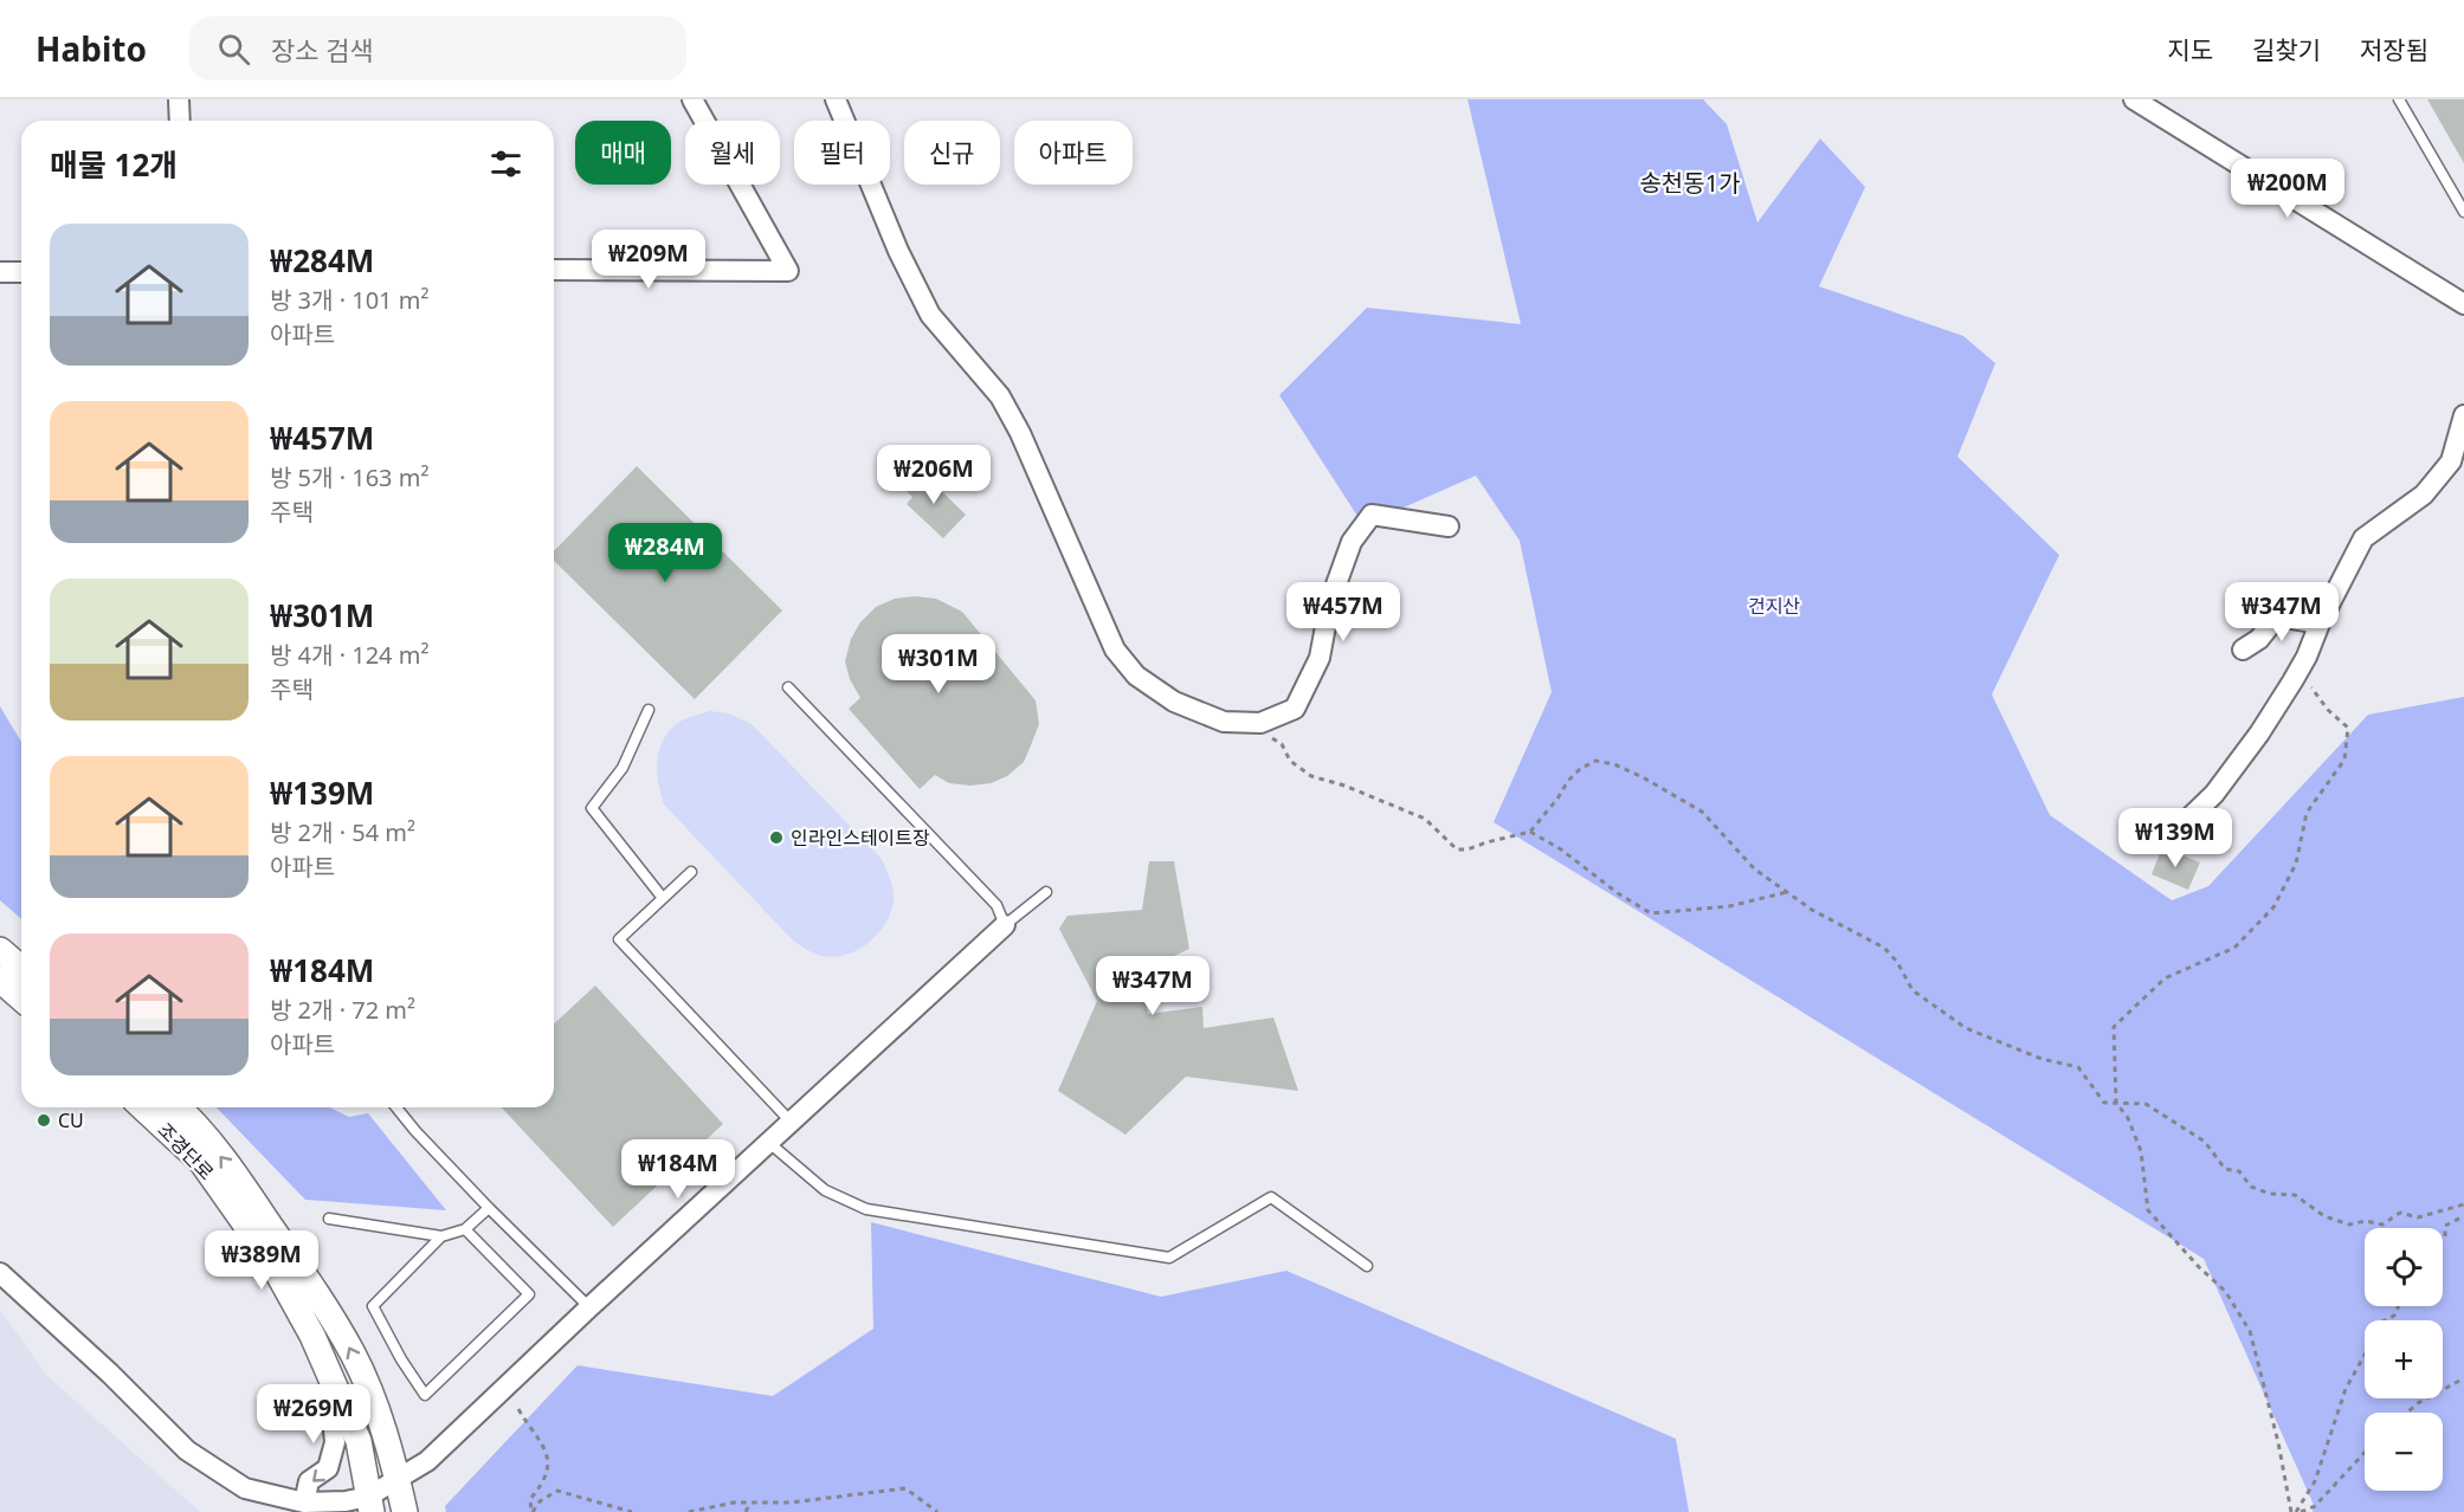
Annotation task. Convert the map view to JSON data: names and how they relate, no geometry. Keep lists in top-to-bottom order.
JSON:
{
  "streets": {
    "street": ["조경단로"]
  },
  "districts": ["송천동1가"],
  "parks": ["건지산"],
  "places": ["인라인스테이트장", "CU"],
  "page": {
    "header": "Habito",
    "search": "장소 검색",
    "nav": ["지도", "길찾기", "저장됨"],
    "chip": [
      "매매",
      "월세",
      "필터",
      "신규",
      "아파트"
    ],
    "heading": "매물 12개",
    "price": [
      "₩200M",
      "₩209M",
      "₩206M",
      "₩284M",
      "₩457M",
      "₩347M",
      "₩301M",
      "₩139M",
      "₩347M",
      "₩184M",
      "₩389M",
      "₩269M"
    ],
    "list": [
      {
        "name": "₩284M",
        "note": "방 3개 · 101 m² · 아파트"
      },
      {
        "name": "₩457M",
        "note": "방 5개 · 163 m² · 주택"
      },
      {
        "name": "₩301M",
        "note": "방 4개 · 124 m² · 주택"
      },
      {
        "name": "₩139M",
        "note": "방 2개 · 54 m² · 아파트"
      },
      {
        "name": "₩184M",
        "note": "방 2개 · 72 m² · 아파트"
      }
    ],
    "map_buttons": ["+", "−"]
  }
}
